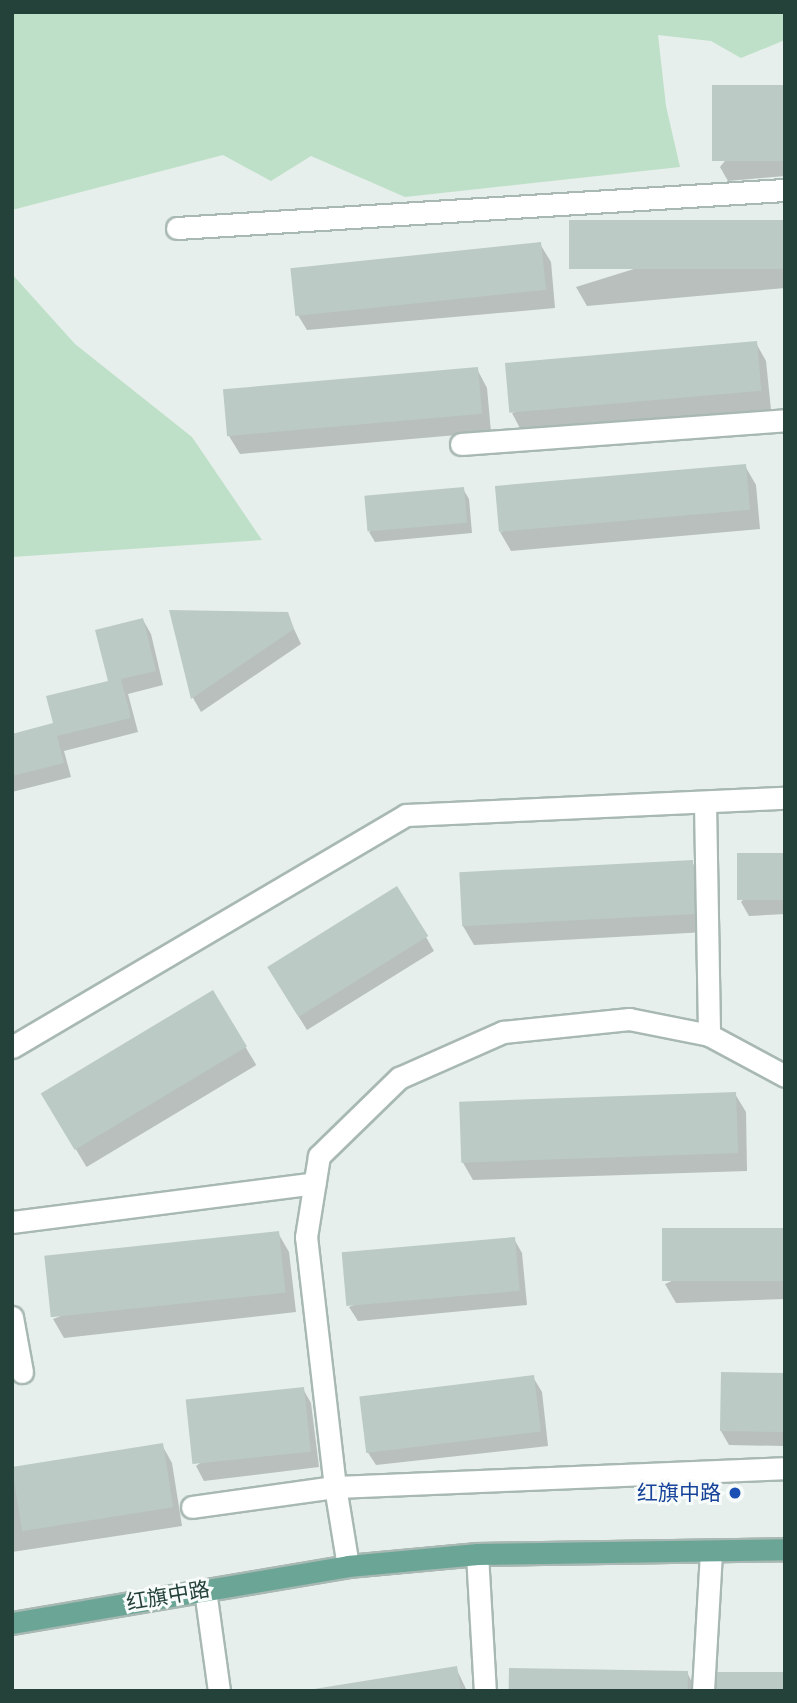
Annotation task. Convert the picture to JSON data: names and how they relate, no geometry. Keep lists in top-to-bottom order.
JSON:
{
  "streets": {
    "main road": ["红旗中路"]
  },
  "places": ["红旗中路"]
}
